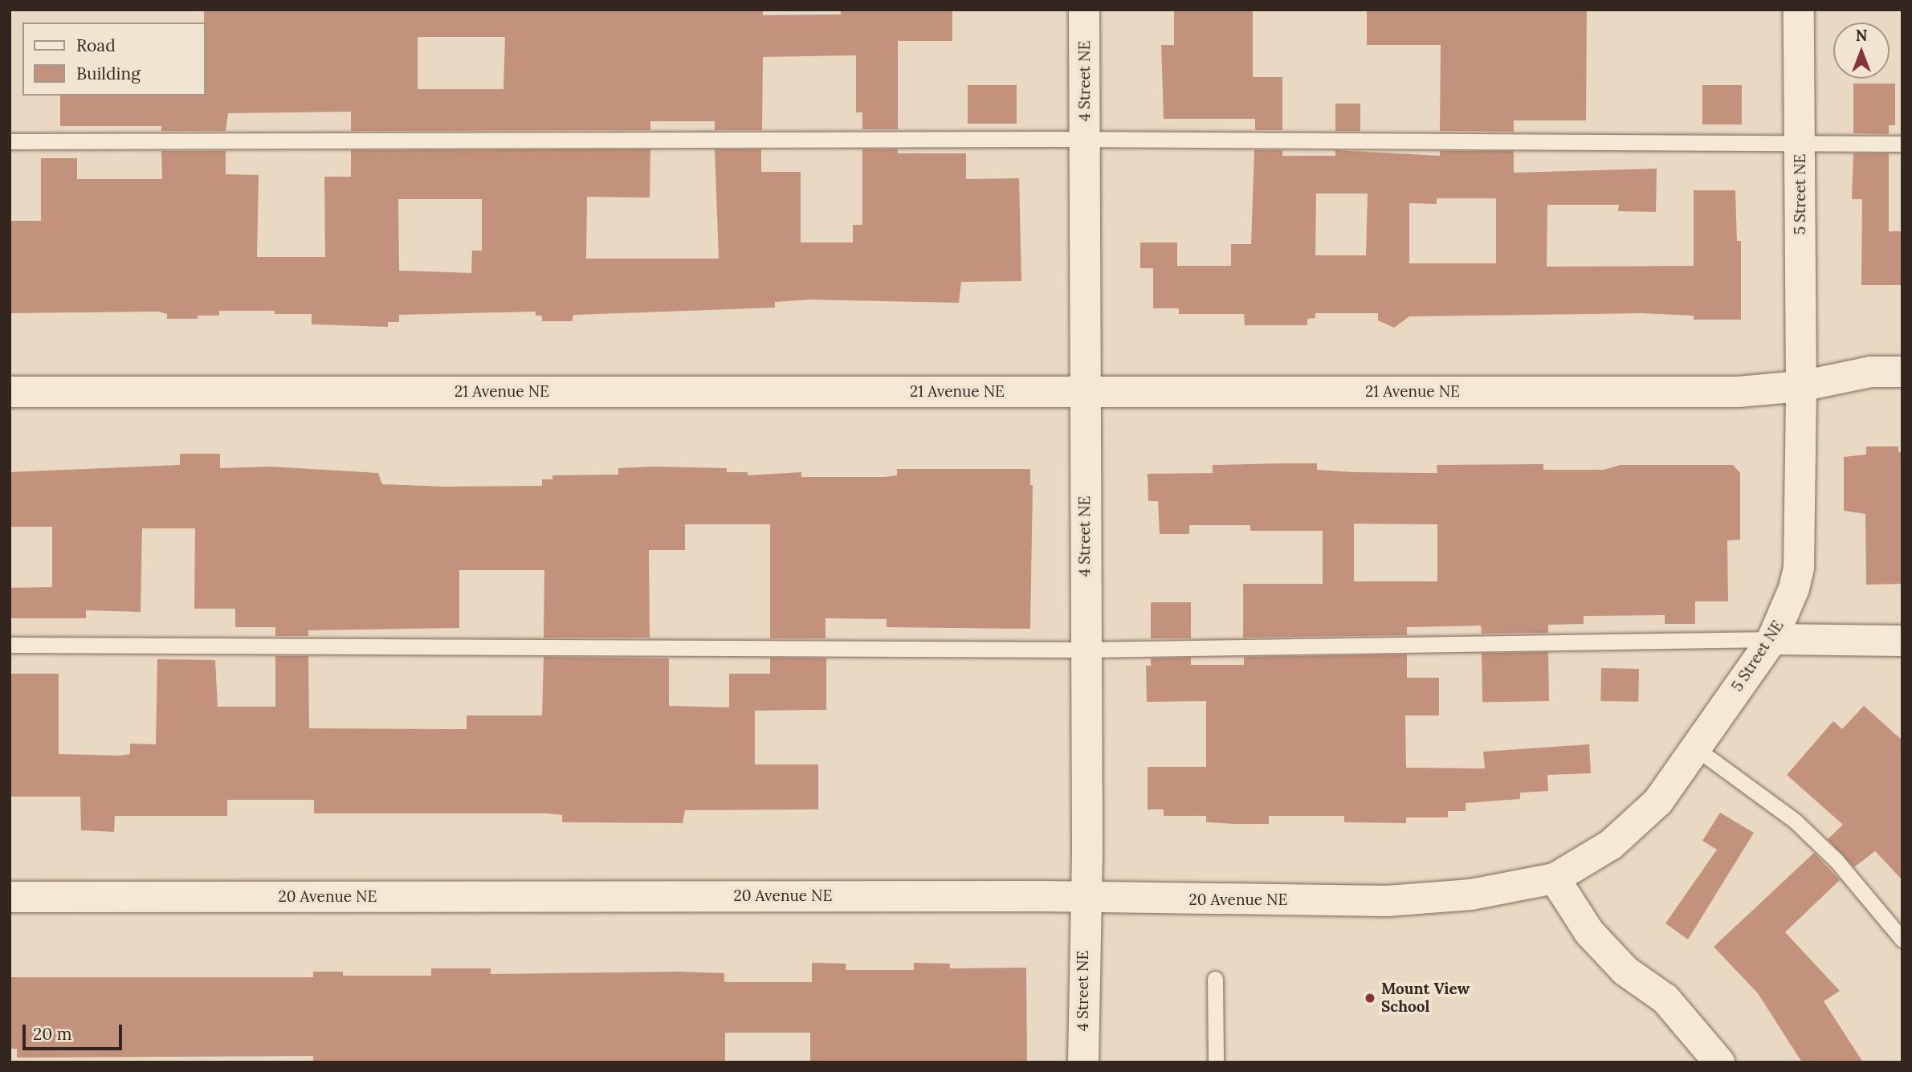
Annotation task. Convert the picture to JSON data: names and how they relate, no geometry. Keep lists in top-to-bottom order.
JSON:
{
  "streets": {
    "street": [
      "4 Street NE",
      "5 Street NE",
      "21 Avenue NE",
      "20 Avenue NE"
    ]
  },
  "crossings": [
    ["4 Street NE", "21 Avenue NE"],
    ["4 Street NE", "20 Avenue NE"],
    ["5 Street NE", "21 Avenue NE"],
    ["5 Street NE", "20 Avenue NE"]
  ],
  "places": ["Mount View School"],
  "legend": ["Road", "Building"],
  "scale_bar": "20 m",
  "north": "top"
}
